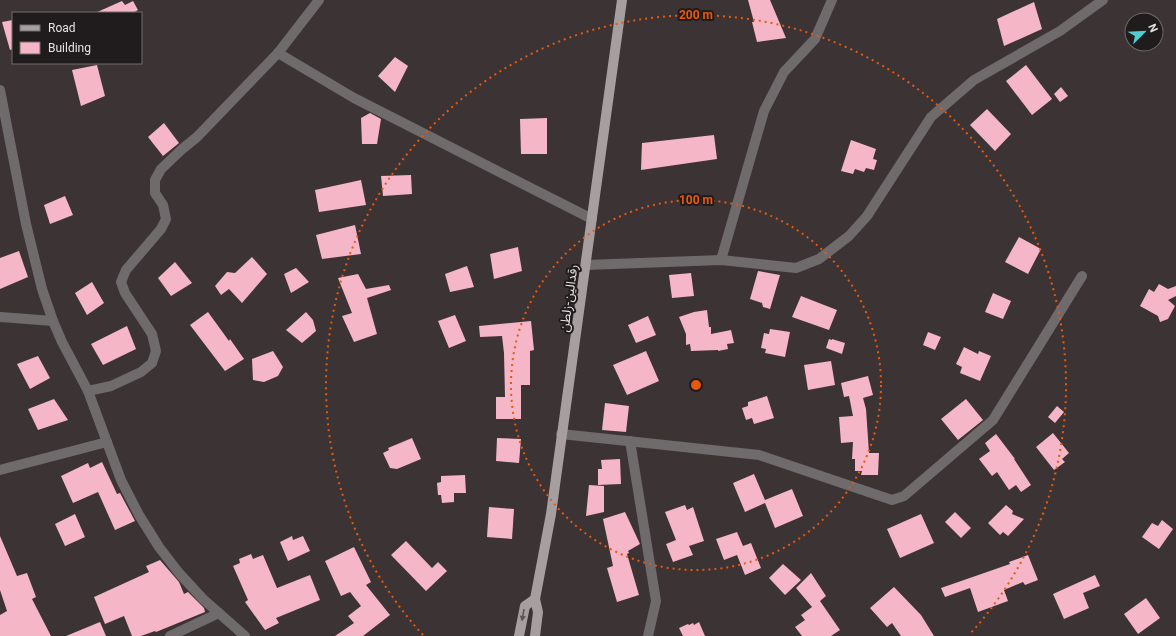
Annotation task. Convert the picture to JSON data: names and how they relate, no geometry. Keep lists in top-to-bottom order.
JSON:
{
  "streets": {
    "main road": ["رقدالين-زلطن"]
  },
  "legend": ["Road", "Building"],
  "north": "top right",
  "rings": ["200 m", "100 m"]
}
